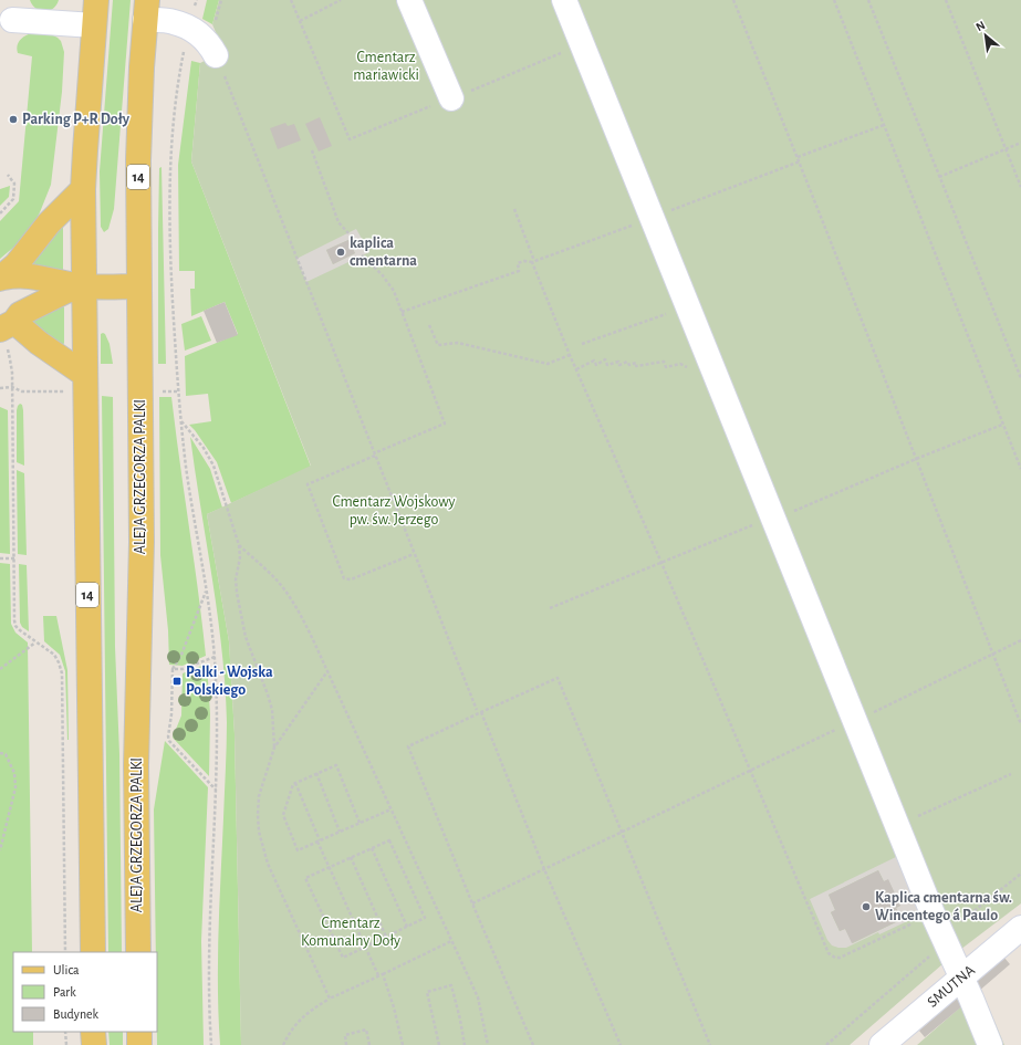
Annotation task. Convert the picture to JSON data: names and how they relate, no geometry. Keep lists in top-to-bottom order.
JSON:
{
  "streets": {
    "main road": ["14", "ALEJA GRZEGORZA PALKI"],
    "street": ["SMUTNA"]
  },
  "parks": ["Cmentarz mariawicki", "Cmentarz Wojskowy pw. św. Jerzego", "Cmentarz Komunalny Doły"],
  "places": {
    "other": ["Parking P+R Doły", "kaplica cmentarna", "Kaplica cmentarna św. Wincentego á Paulo"],
    "transit": ["Palki - Wojska Polskiego"]
  },
  "legend": ["Ulica", "Park", "Budynek"],
  "north": "top left"
}
